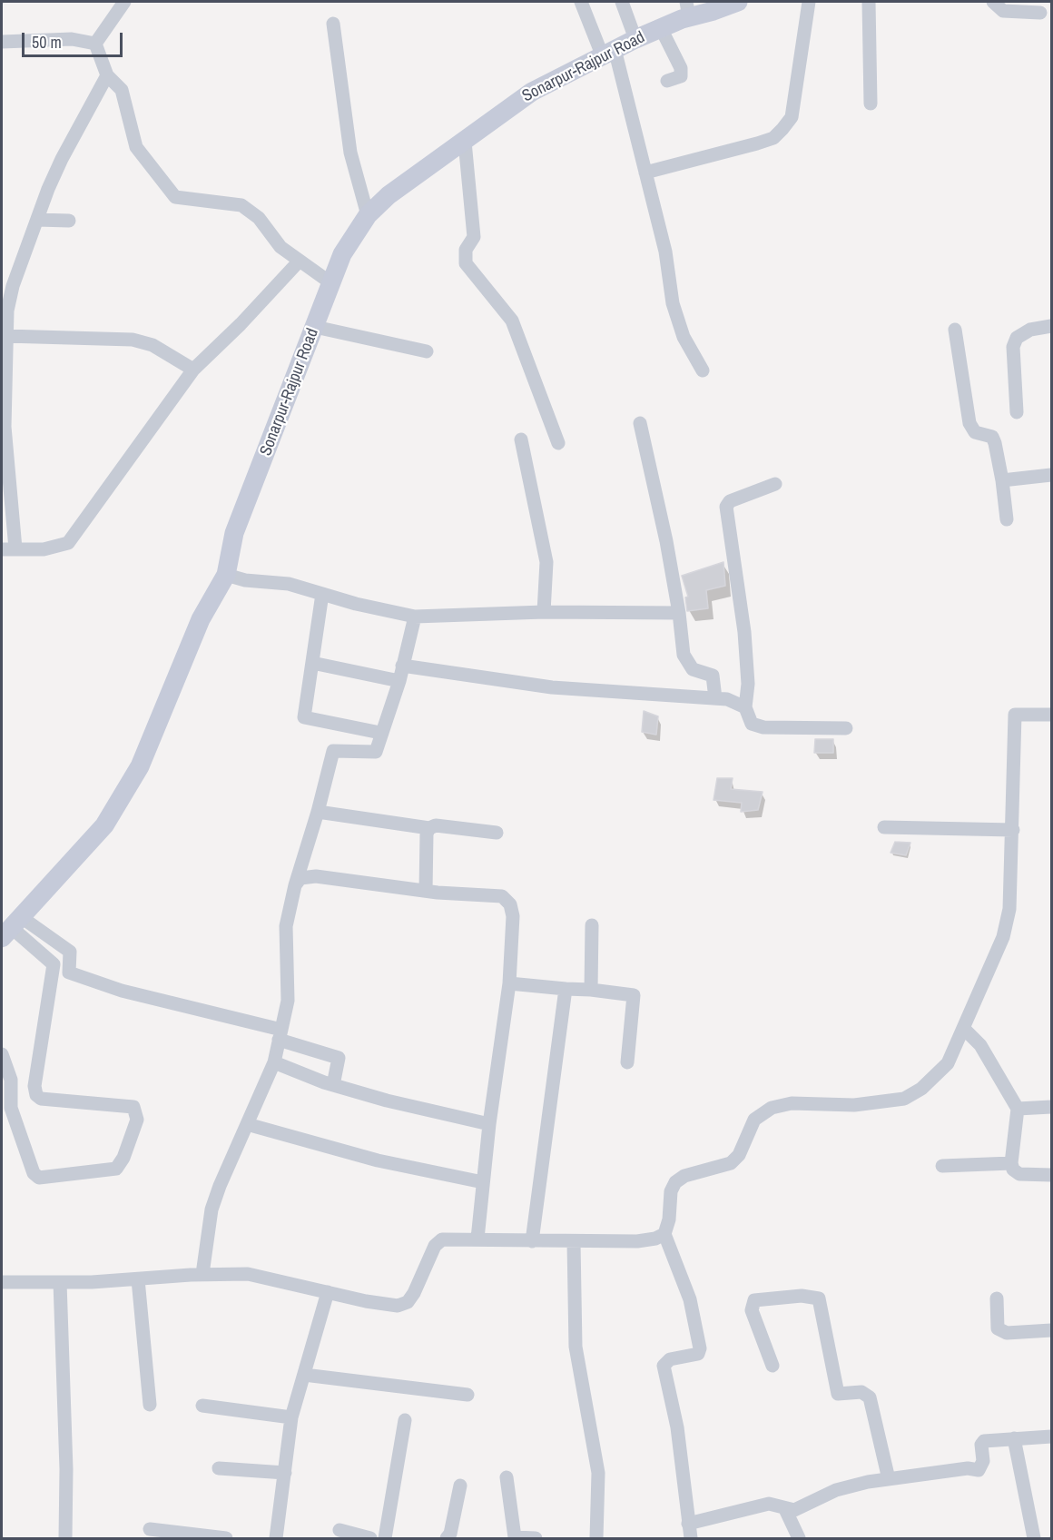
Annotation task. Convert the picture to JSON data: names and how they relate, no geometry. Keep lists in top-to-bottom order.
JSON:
{
  "streets": {
    "main road": ["Sonarpur-Rajpur Road"]
  },
  "scale_bar": "50 m"
}
